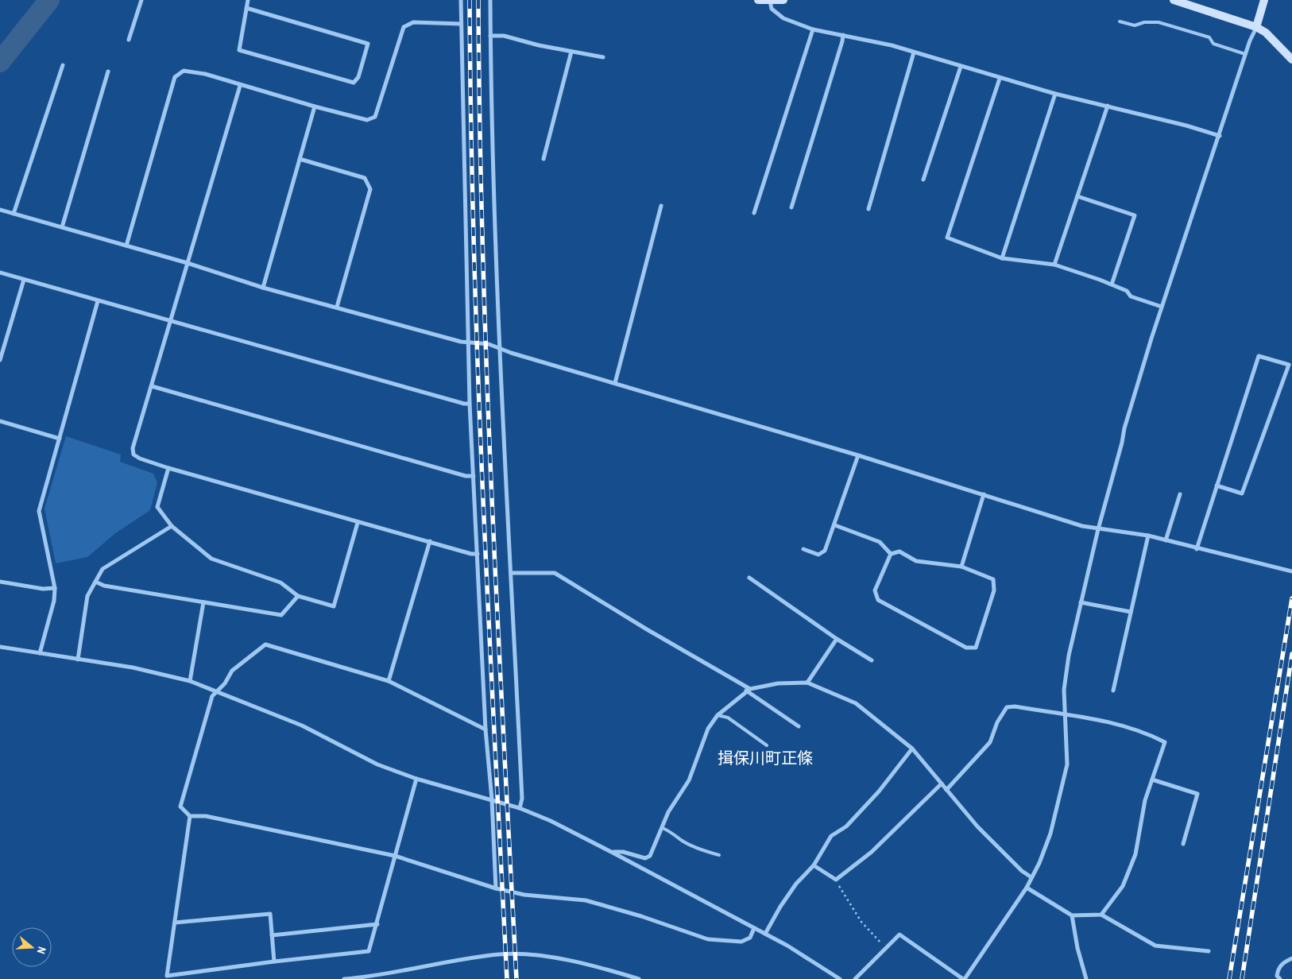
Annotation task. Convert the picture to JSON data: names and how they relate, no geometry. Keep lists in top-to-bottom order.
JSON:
{
  "districts": ["揖保川町正條"],
  "north": "right"
}
